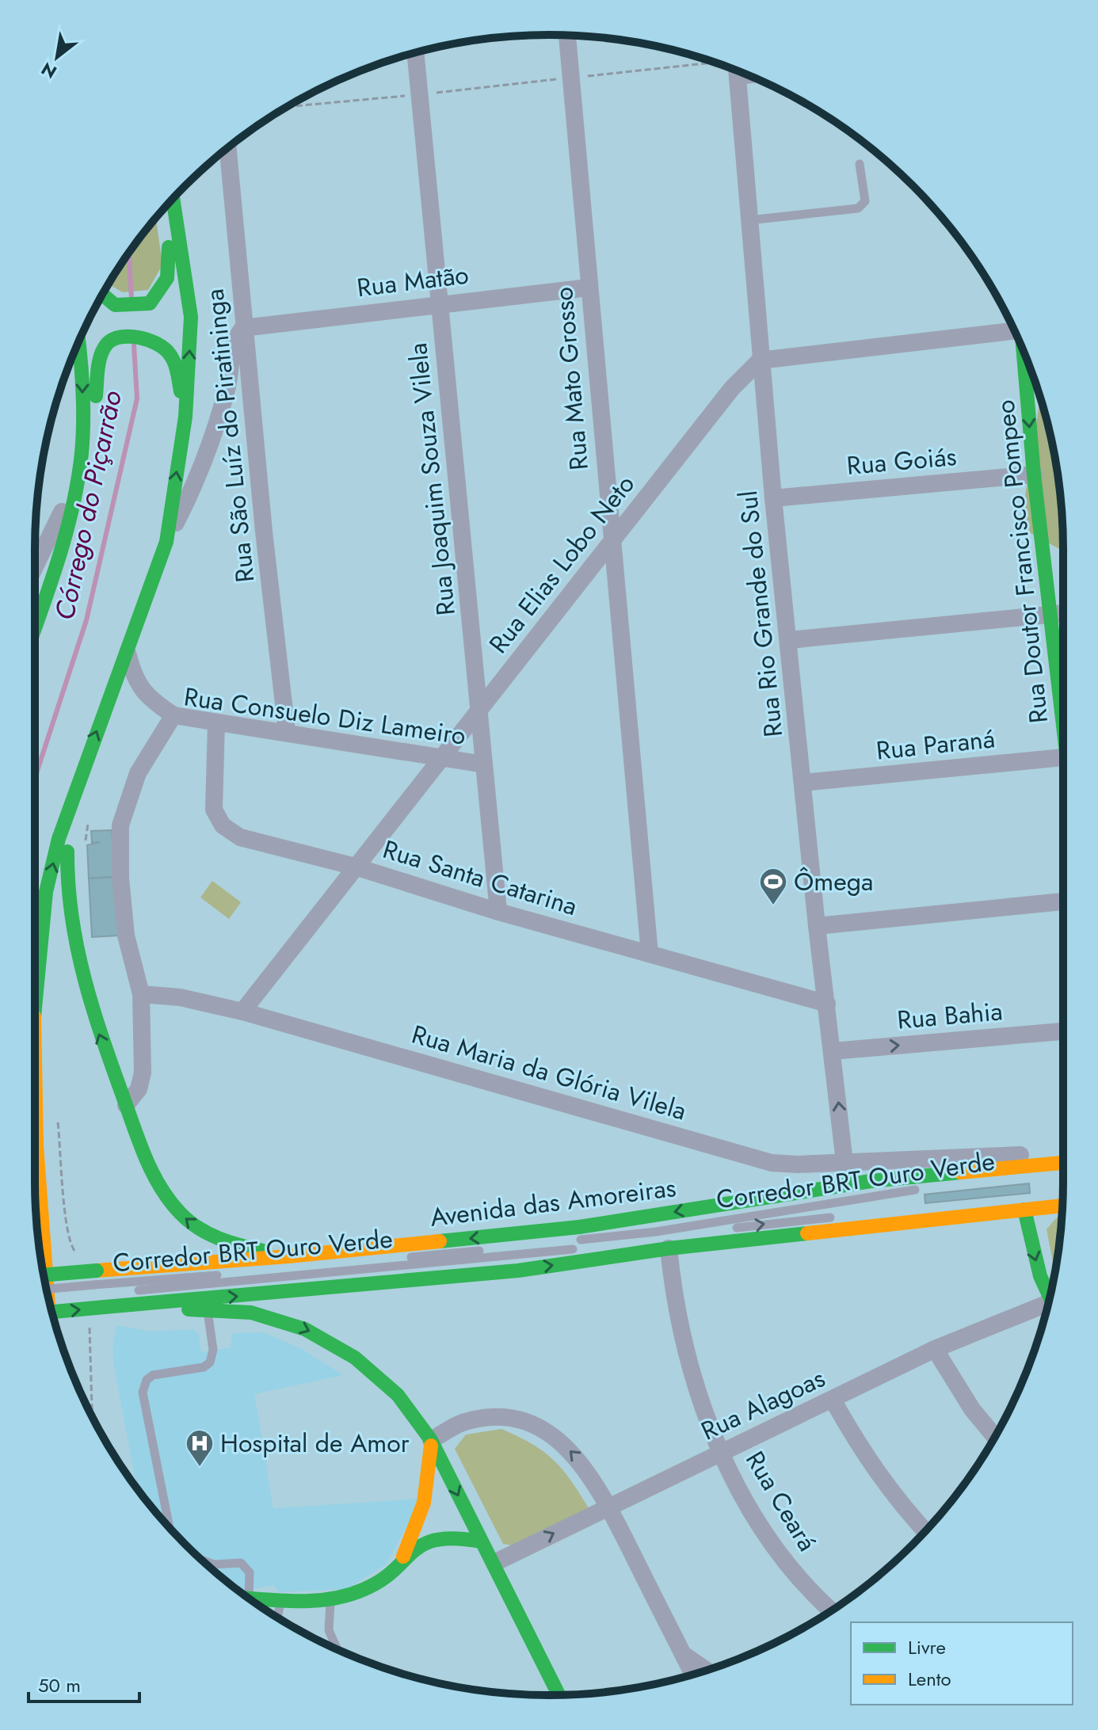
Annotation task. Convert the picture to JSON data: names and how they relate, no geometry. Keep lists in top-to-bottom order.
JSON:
{
  "streets": {
    "main road": ["Rua Doutor Francisco Pompeo", "Avenida das Amoreiras"],
    "street": [
      "Rua Matão",
      "Rua Mato Grosso",
      "Rua São Luíz do Piratininga",
      "Rua Goiás",
      "Rua Joaquim Souza Vilela",
      "Rua Elias Lobo Neto",
      "Rua Rio Grande do Sul",
      "Rua Consuelo Diz Lameiro",
      "Rua Paraná",
      "Rua Santa Catarina",
      "Rua Bahia",
      "Rua Maria da Glória Vilela",
      "Rua Alagoas",
      "Rua Ceará"
    ],
    "lane": ["Corredor BRT Ouro Verde"]
  },
  "crossings": [
    ["Rua Matão", "Rua Mato Grosso"],
    ["Rua Matão", "Rua São Luíz do Piratininga"],
    ["Rua Matão", "Rua Joaquim Souza Vilela"],
    ["Rua Mato Grosso", "Rua Elias Lobo Neto"],
    ["Rua Mato Grosso", "Rua Santa Catarina"],
    ["Rua São Luíz do Piratininga", "Rua Consuelo Diz Lameiro"],
    ["Rua Goiás", "Rua Doutor Francisco Pompeo"],
    ["Rua Goiás", "Rua Rio Grande do Sul"],
    ["Rua Joaquim Souza Vilela", "Rua Elias Lobo Neto"],
    ["Rua Joaquim Souza Vilela", "Rua Consuelo Diz Lameiro"],
    ["Rua Joaquim Souza Vilela", "Rua Santa Catarina"],
    ["Rua Elias Lobo Neto", "Rua Rio Grande do Sul"],
    ["Rua Elias Lobo Neto", "Rua Consuelo Diz Lameiro"],
    ["Rua Elias Lobo Neto", "Rua Santa Catarina"],
    ["Rua Elias Lobo Neto", "Rua Maria da Glória Vilela"],
    ["Rua Rio Grande do Sul", "Rua Paraná"],
    ["Rua Rio Grande do Sul", "Rua Santa Catarina"],
    ["Rua Rio Grande do Sul", "Rua Bahia"],
    ["Rua Rio Grande do Sul", "Rua Maria da Glória Vilela"],
    ["Rua Consuelo Diz Lameiro", "Rua Santa Catarina"],
    ["Corredor BRT Ouro Verde", "Avenida das Amoreiras"],
    ["Rua Alagoas", "Rua Ceará"]
  ],
  "water": ["Córrego do Piçarrão"],
  "places": {
    "sports": ["Ômega"],
    "hospital": ["Hospital de Amor"]
  },
  "legend": ["Livre", "Lento"],
  "scale_bar": "50 m",
  "north": "bottom left"
}
